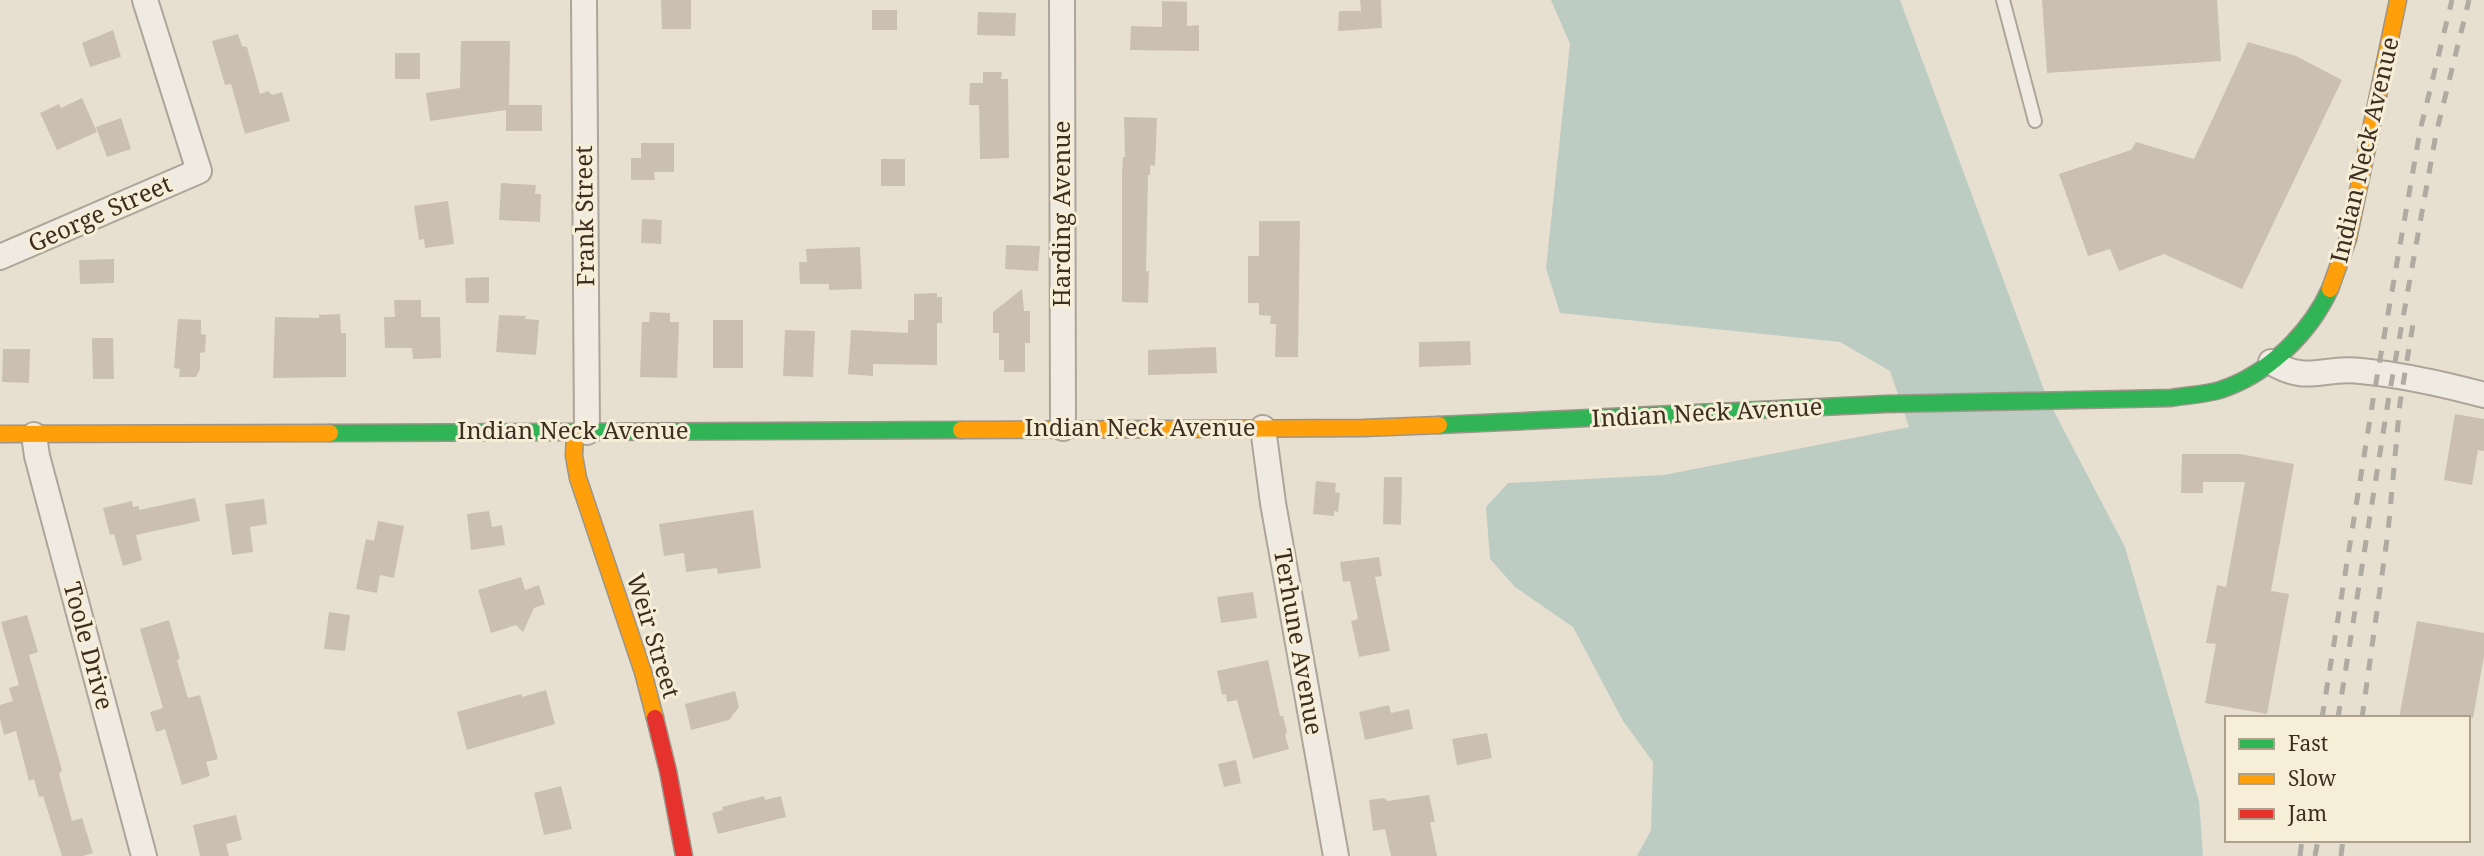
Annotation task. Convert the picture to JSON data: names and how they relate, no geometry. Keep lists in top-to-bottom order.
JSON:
{
  "streets": {
    "street": [
      "Indian Neck Avenue",
      "George Street",
      "Harding Avenue",
      "Frank Street",
      "Weir Street",
      "Terhune Avenue",
      "Toole Drive"
    ]
  },
  "crossings": [
    ["Indian Neck Avenue", "Harding Avenue"],
    ["Indian Neck Avenue", "Frank Street"],
    ["Indian Neck Avenue", "Weir Street"],
    ["Indian Neck Avenue", "Terhune Avenue"],
    ["Indian Neck Avenue", "Toole Drive"],
    ["Frank Street", "Weir Street"]
  ],
  "legend": ["Fast", "Slow", "Jam"]
}
